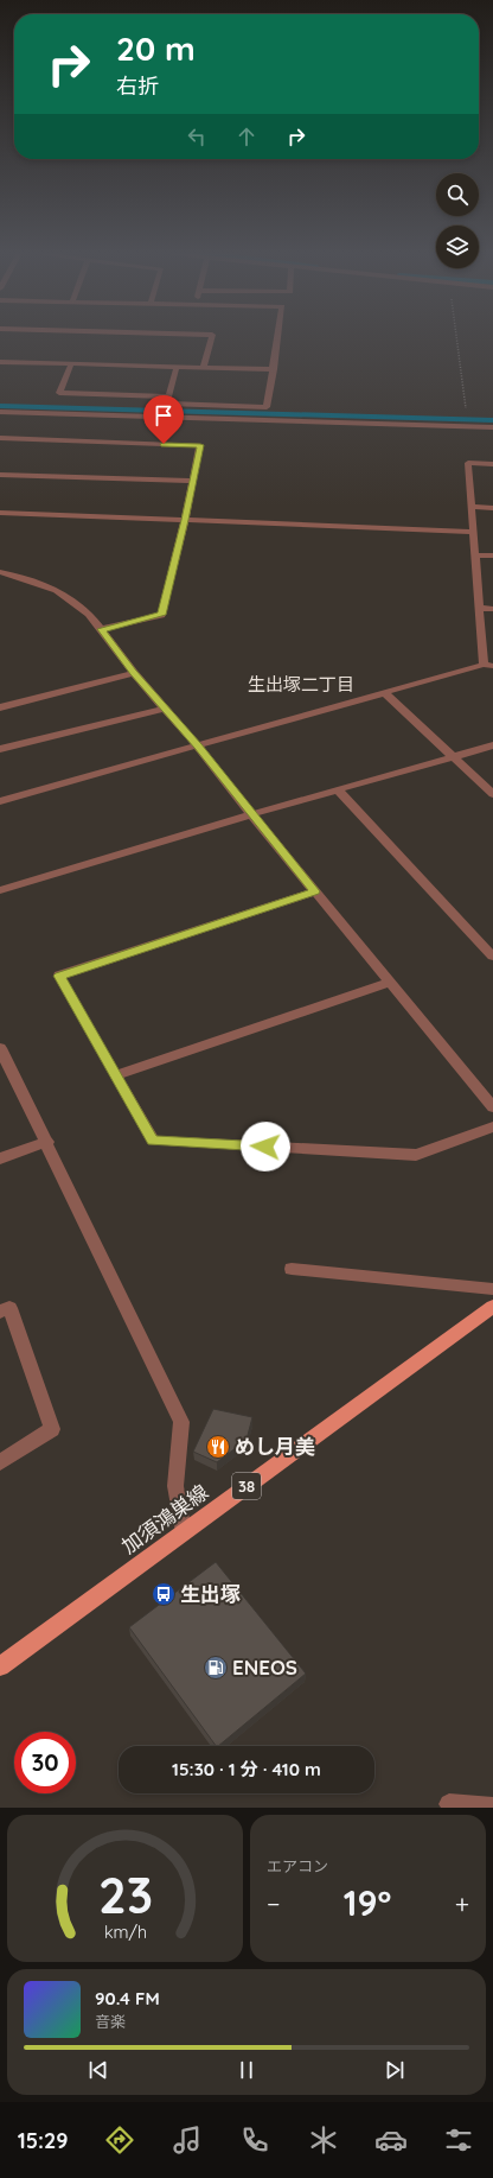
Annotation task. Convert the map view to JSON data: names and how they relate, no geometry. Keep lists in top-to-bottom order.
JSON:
{
  "streets": {
    "main road": ["38", "加須鴻巣線"]
  },
  "districts": ["生出塚二丁目"],
  "places": {
    "restaurant": ["めし月美"],
    "bus stop": ["生出塚"],
    "fuel station": ["ENEOS"]
  },
  "page": {
    "turn": ["20 m", "右折"],
    "limit": "30",
    "trip": "15:30 · 1 分 · 410 m",
    "tile": "エアコン",
    "heat": ["−", "19°", "+"],
    "song": ["90.4 FM", "音楽"],
    "tabs": "15:29",
    "gauge": ["23", "km/h"]
  }
}
